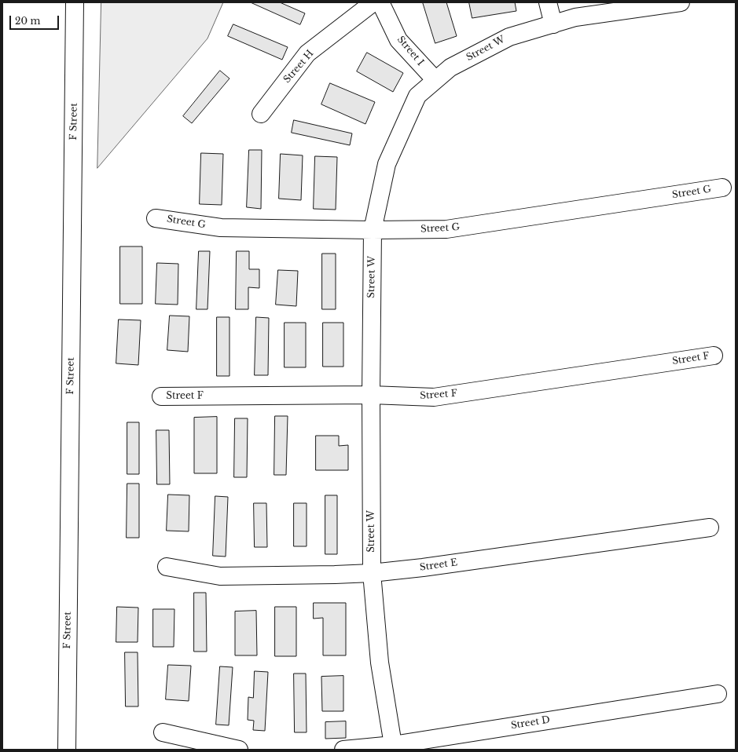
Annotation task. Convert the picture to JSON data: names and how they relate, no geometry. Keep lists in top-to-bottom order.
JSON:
{
  "streets": {
    "street": [
      "Street W",
      "Street I",
      "Street H",
      "F Street",
      "Street G",
      "Street F",
      "Street E",
      "Street D"
    ]
  },
  "crossings": [
    ["Street W", "Street I"],
    ["Street W", "Street G"],
    ["Street W", "Street F"],
    ["Street W", "Street E"],
    ["Street W", "Street D"]
  ],
  "scale_bar": "20 m"
}
